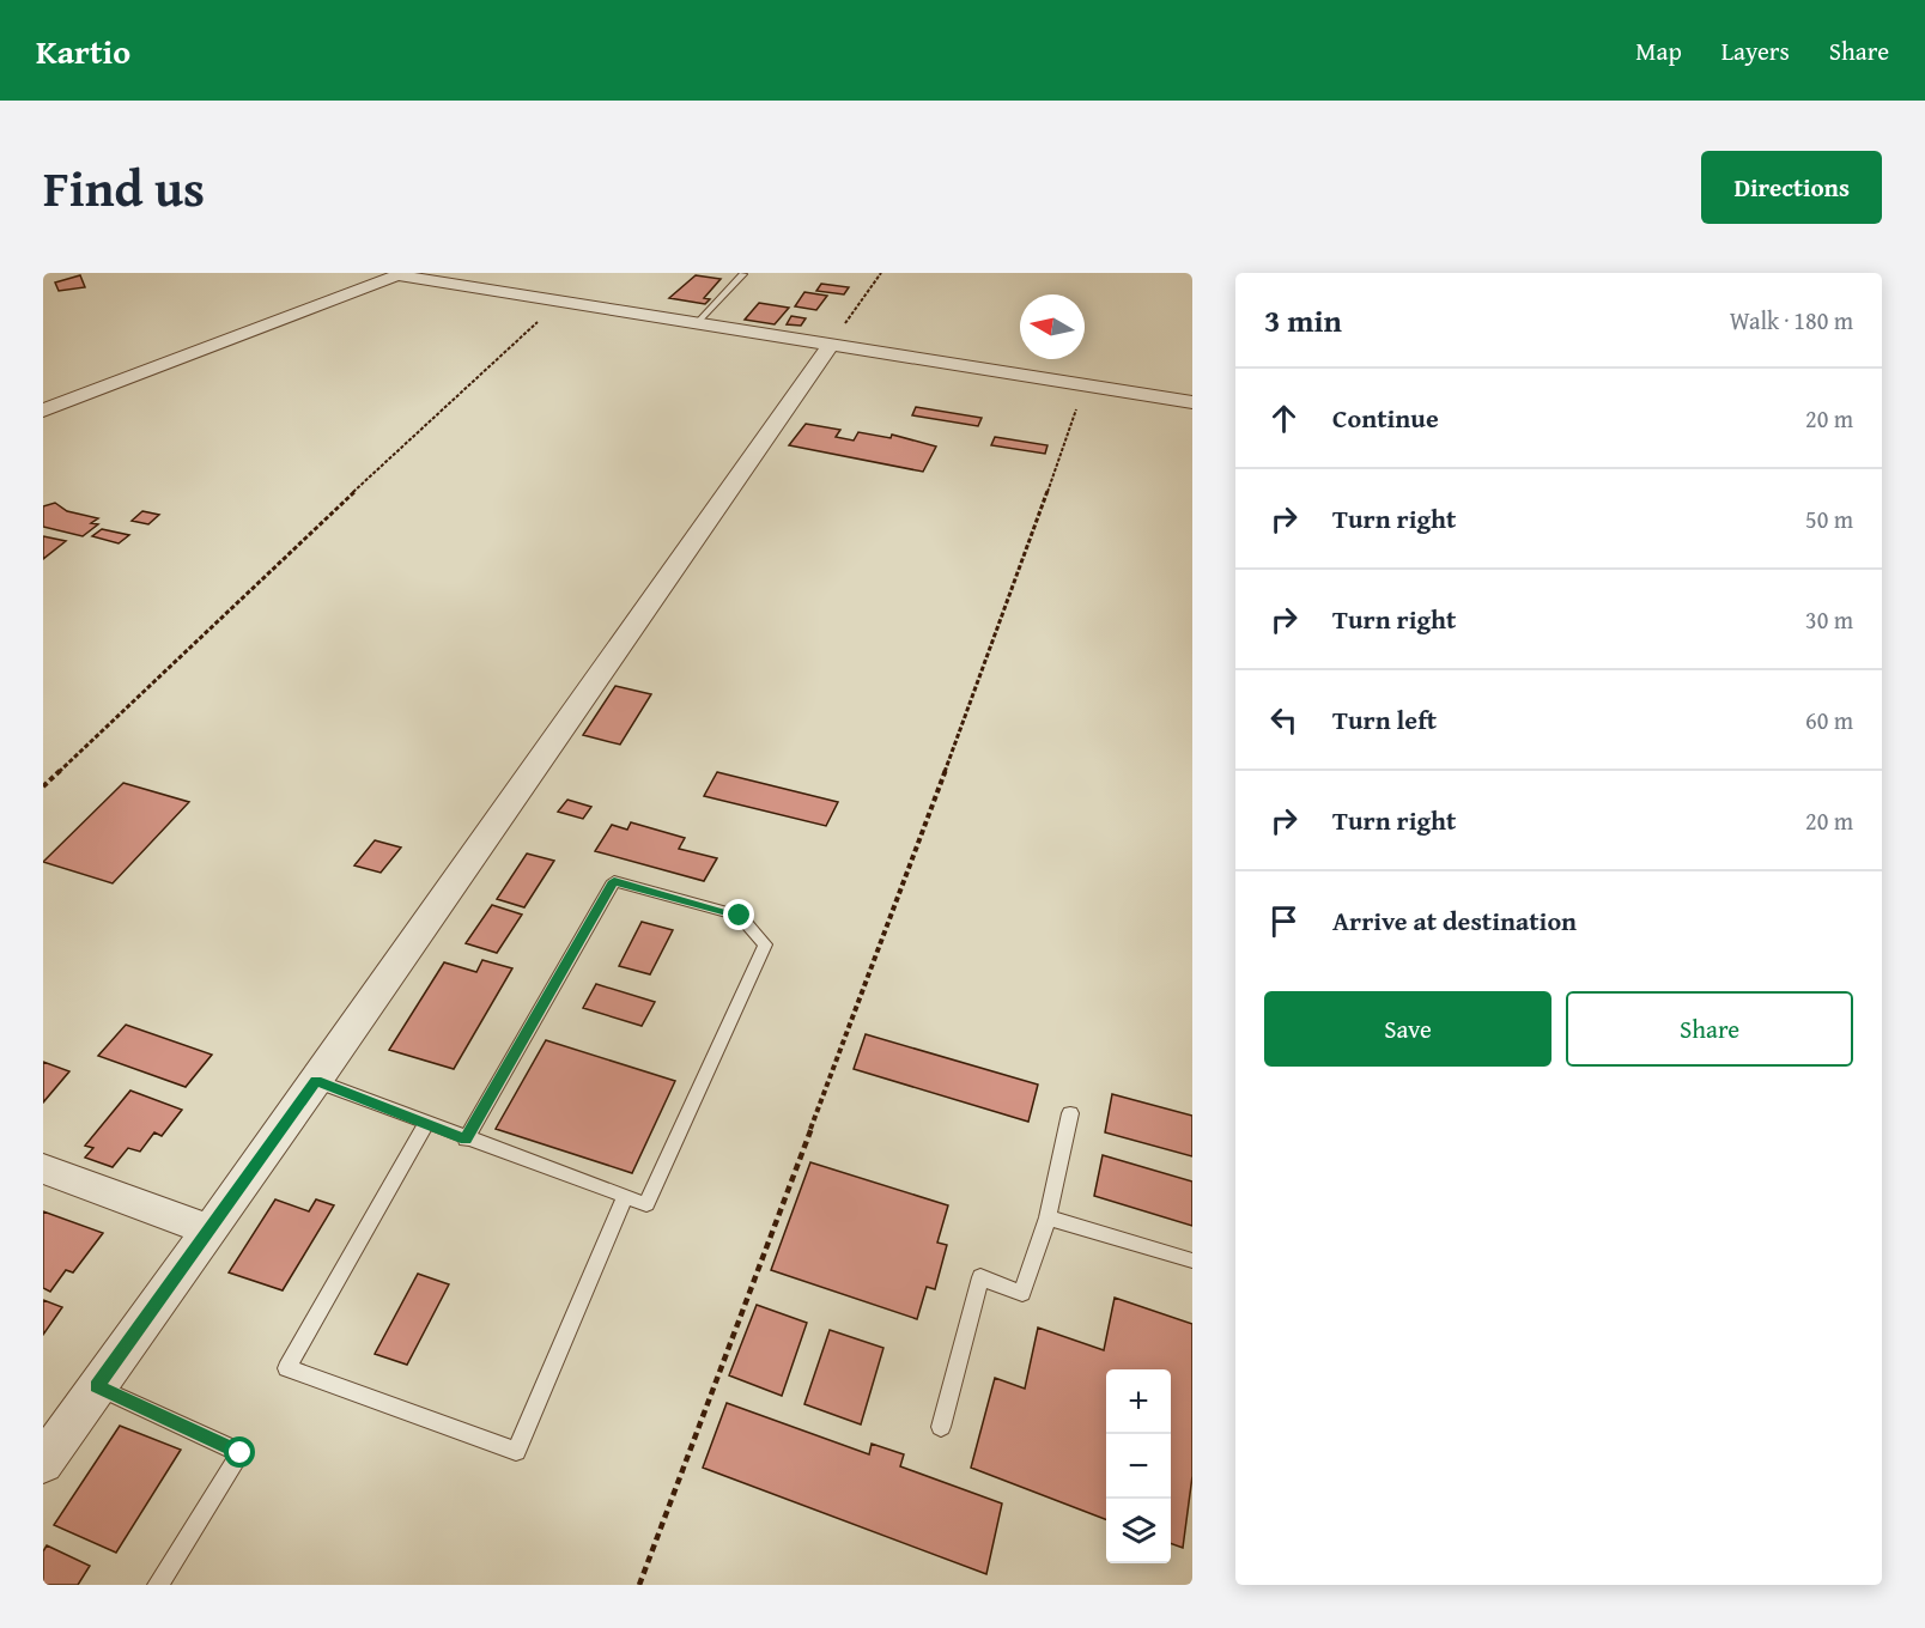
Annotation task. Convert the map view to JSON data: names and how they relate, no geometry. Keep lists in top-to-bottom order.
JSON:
{
  "north": "left",
  "page": {
    "header": "Kartio",
    "nav": ["Map", "Layers", "Share"],
    "title": "Find us",
    "buttons": [
      "Directions",
      ["Save", "Share"]
    ],
    "heading": ["3 min", "Walk · 180 m"],
    "list": [
      ["Continue", "20 m"],
      ["Turn right", "50 m"],
      ["Turn right", "30 m"],
      ["Turn left", "60 m"],
      ["Turn right", "20 m"],
      "Arrive at destination"
    ],
    "map_buttons": ["+", "−"]
  }
}
